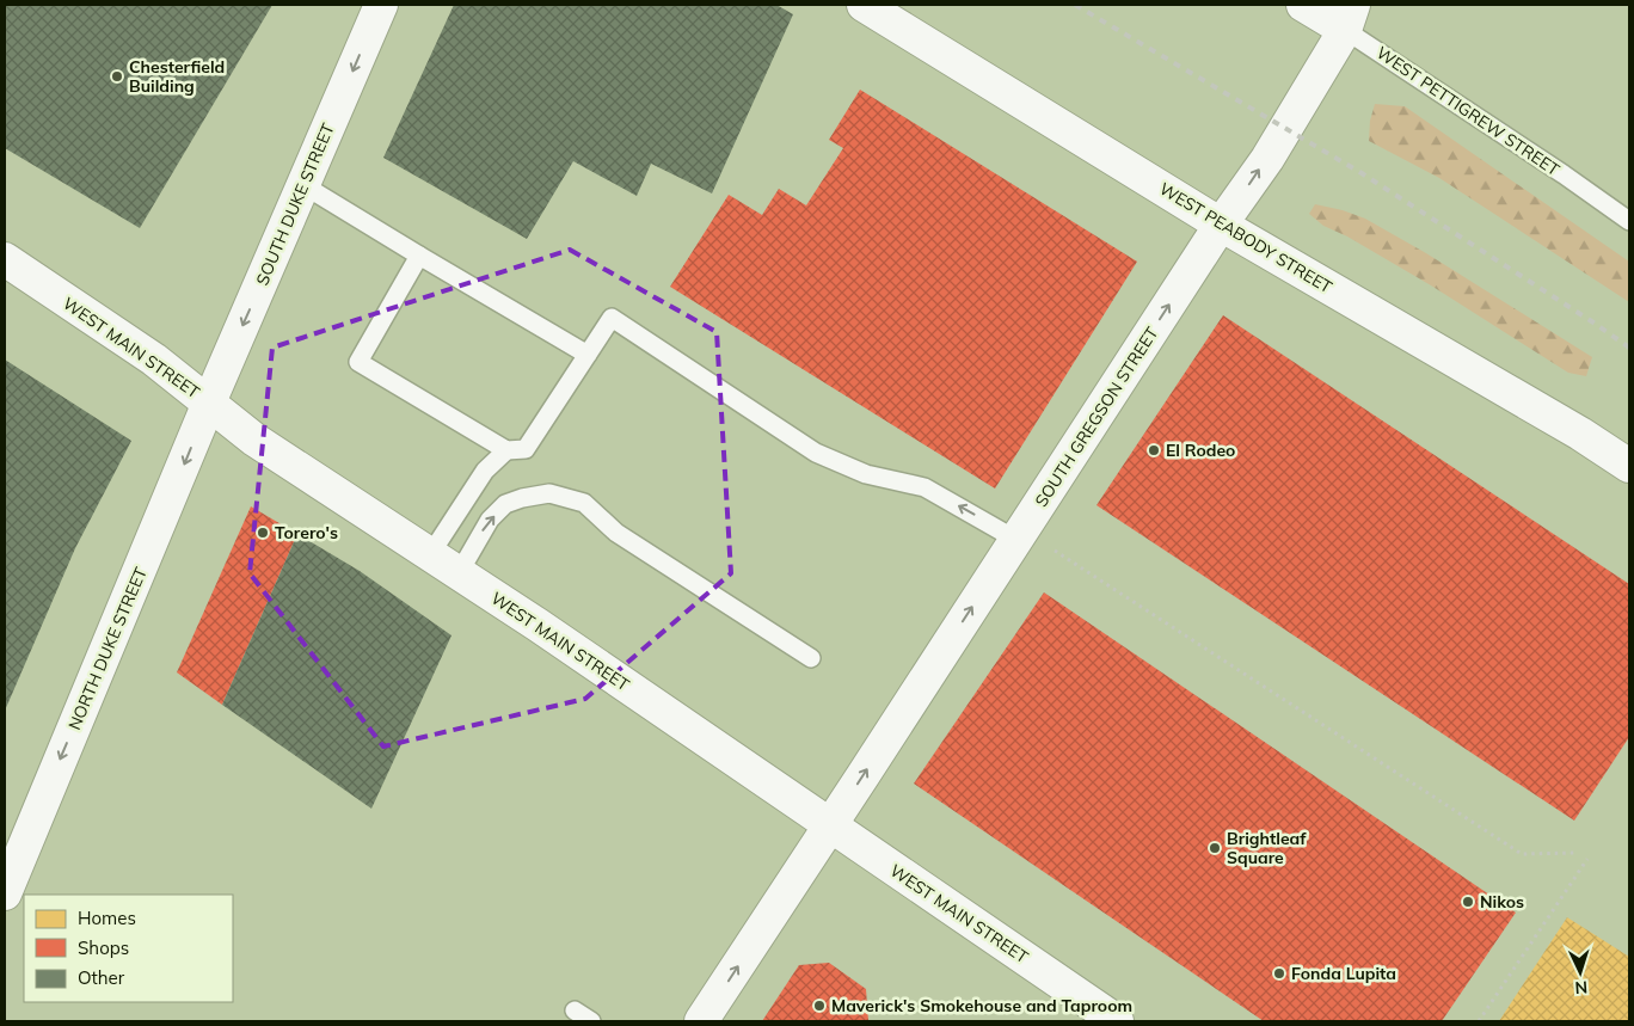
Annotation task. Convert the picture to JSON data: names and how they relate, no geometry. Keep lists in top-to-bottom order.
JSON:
{
  "streets": {
    "main road": [
      "WEST PETTIGREW STREET",
      "SOUTH DUKE STREET",
      "WEST PEABODY STREET",
      "WEST MAIN STREET",
      "SOUTH GREGSON STREET",
      "NORTH DUKE STREET"
    ]
  },
  "crossings": [
    ["WEST PETTIGREW STREET", "SOUTH GREGSON STREET"],
    ["SOUTH DUKE STREET", "WEST MAIN STREET"],
    ["SOUTH DUKE STREET", "NORTH DUKE STREET"],
    ["WEST PEABODY STREET", "SOUTH GREGSON STREET"],
    ["WEST MAIN STREET", "SOUTH GREGSON STREET"],
    ["WEST MAIN STREET", "NORTH DUKE STREET"]
  ],
  "one_way": ["SOUTH DUKE STREET", "SOUTH GREGSON STREET", "NORTH DUKE STREET"],
  "places": [
    "Chesterfield Building",
    "El Rodeo",
    "Torero's",
    "Brightleaf Square",
    "Nikos",
    "Fonda Lupita",
    "Maverick's Smokehouse and Taproom"
  ],
  "legend": ["Homes", "Shops", "Other"],
  "north": "bottom"
}
